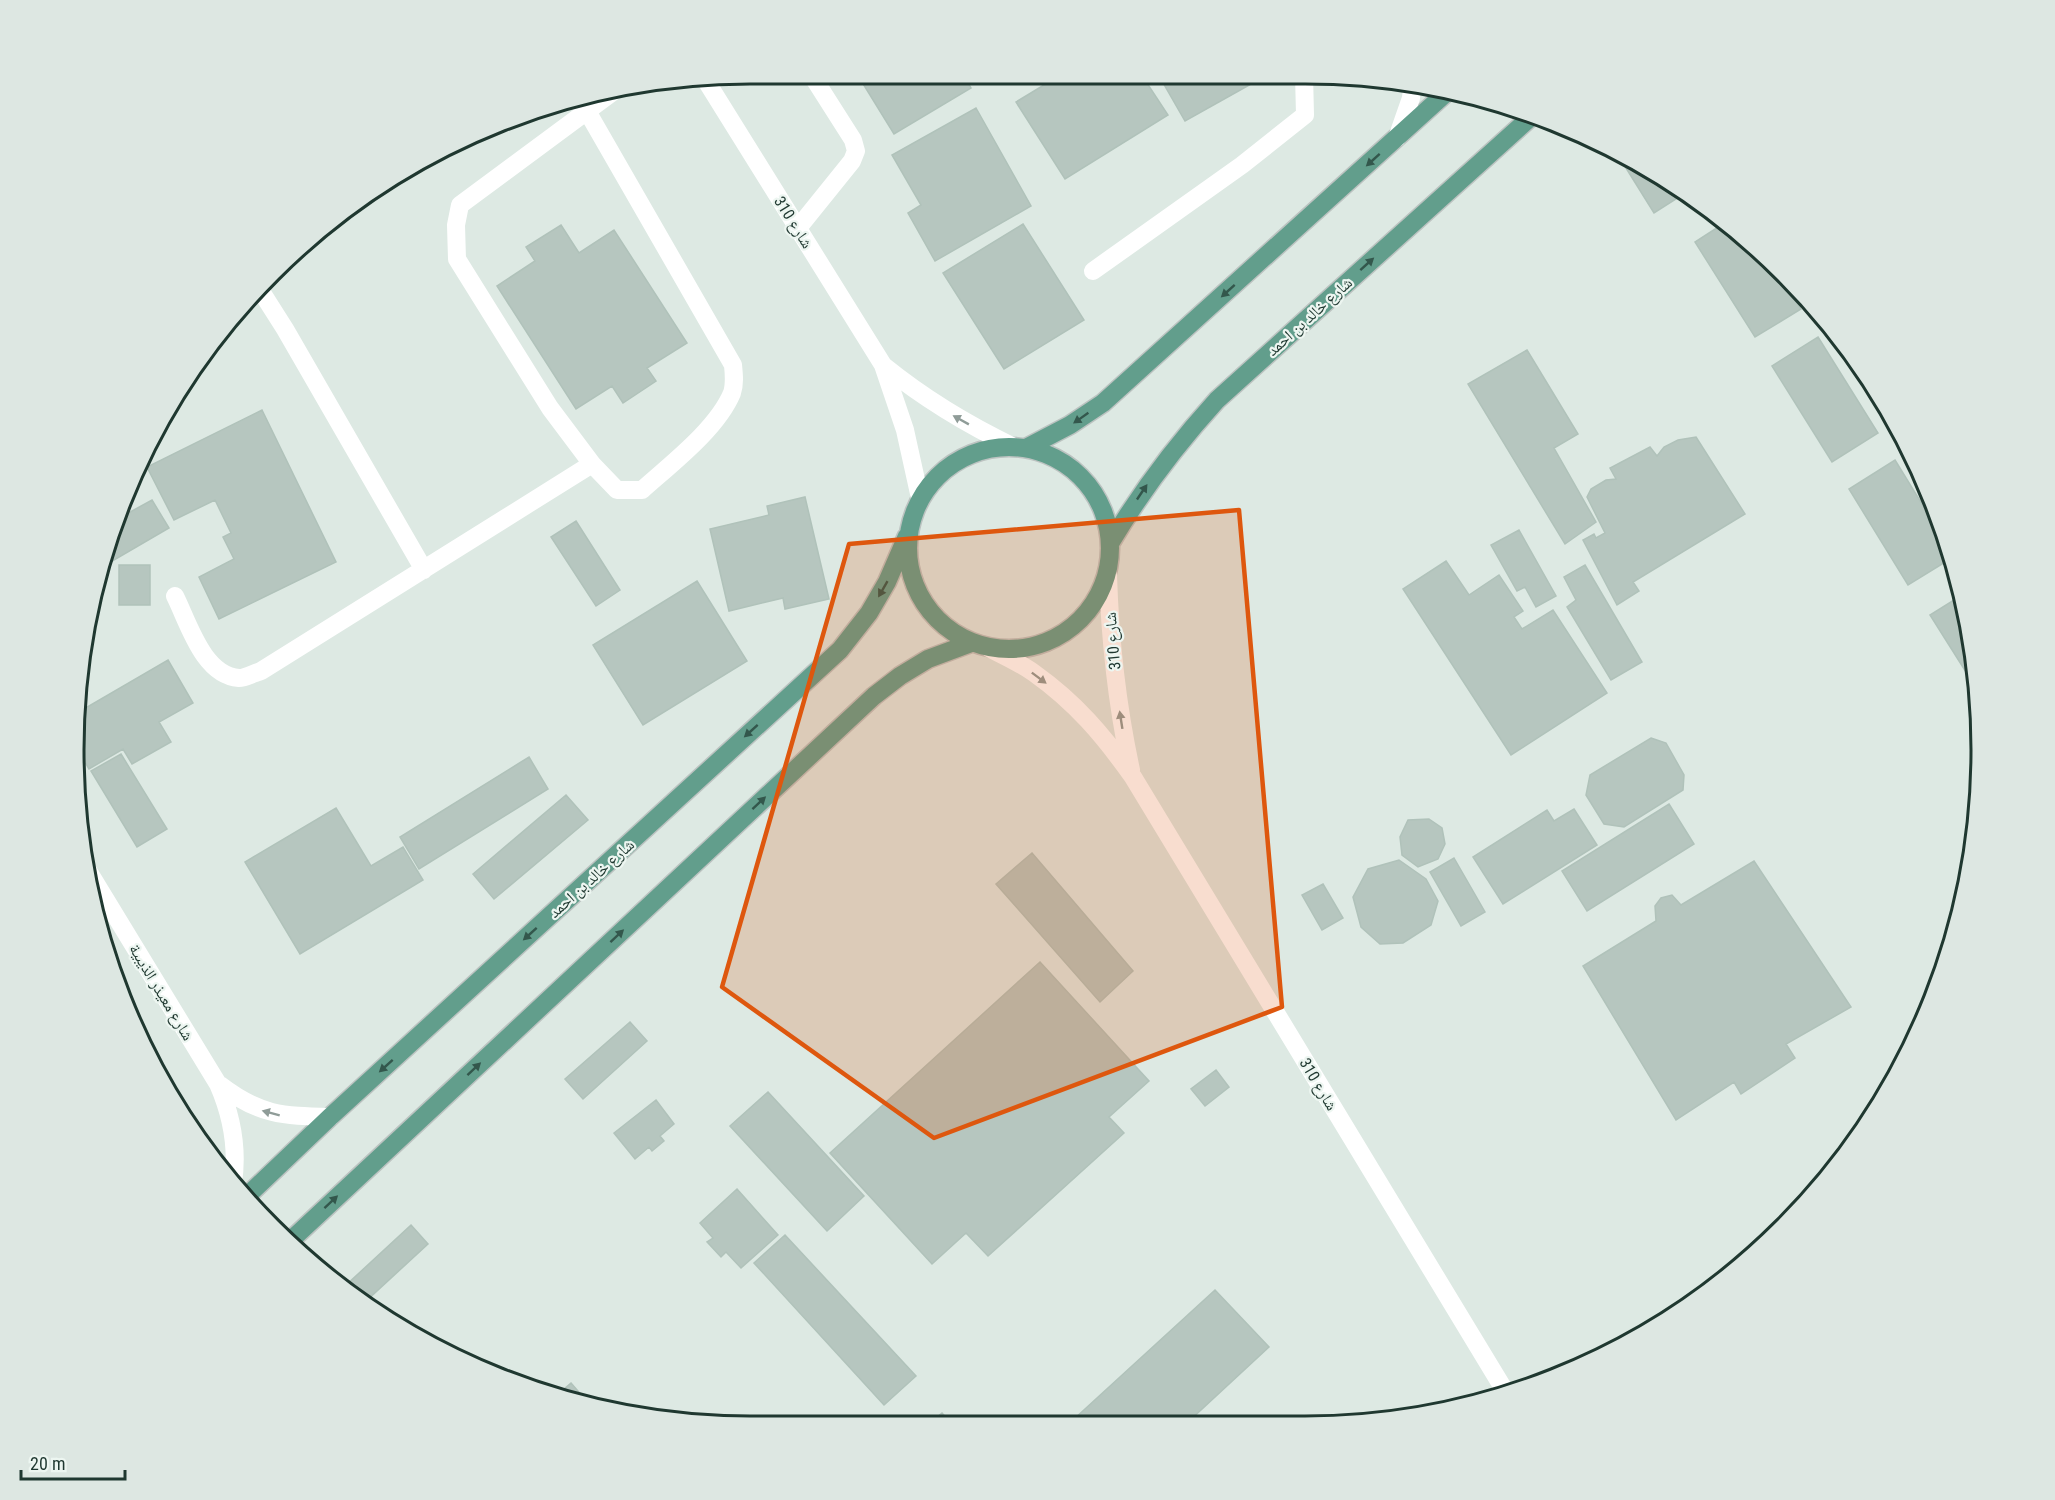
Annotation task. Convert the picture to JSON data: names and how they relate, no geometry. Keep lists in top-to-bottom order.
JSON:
{
  "streets": {
    "main road": ["شارع خالد بن احمد"],
    "street": ["شارع 310", "شارع معيذر الذيبية"]
  },
  "crossings": [
    ["شارع 310", "شارع خالد بن احمد"],
    ["شارع خالد بن احمد", "شارع معيذر الذيبية"]
  ],
  "scale_bar": "20 m"
}
